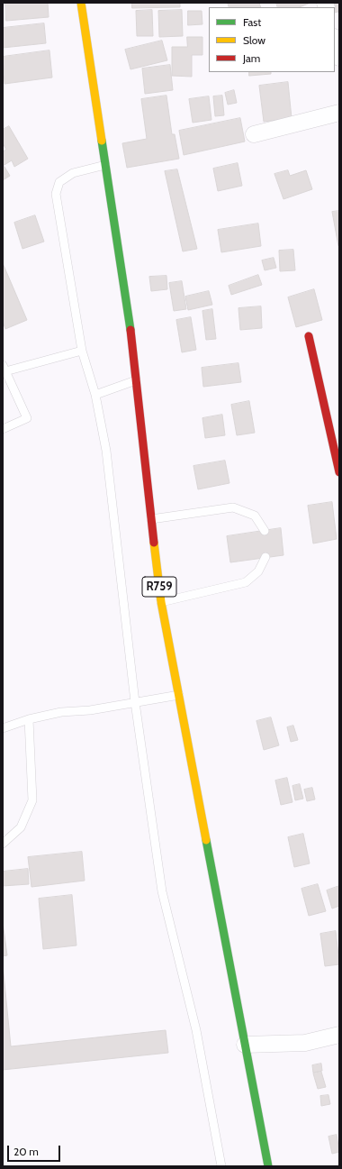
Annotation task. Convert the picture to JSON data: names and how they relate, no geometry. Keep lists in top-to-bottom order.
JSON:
{
  "streets": {
    "main road": ["R759"]
  },
  "legend": ["Fast", "Slow", "Jam"],
  "scale_bar": "20 m"
}
